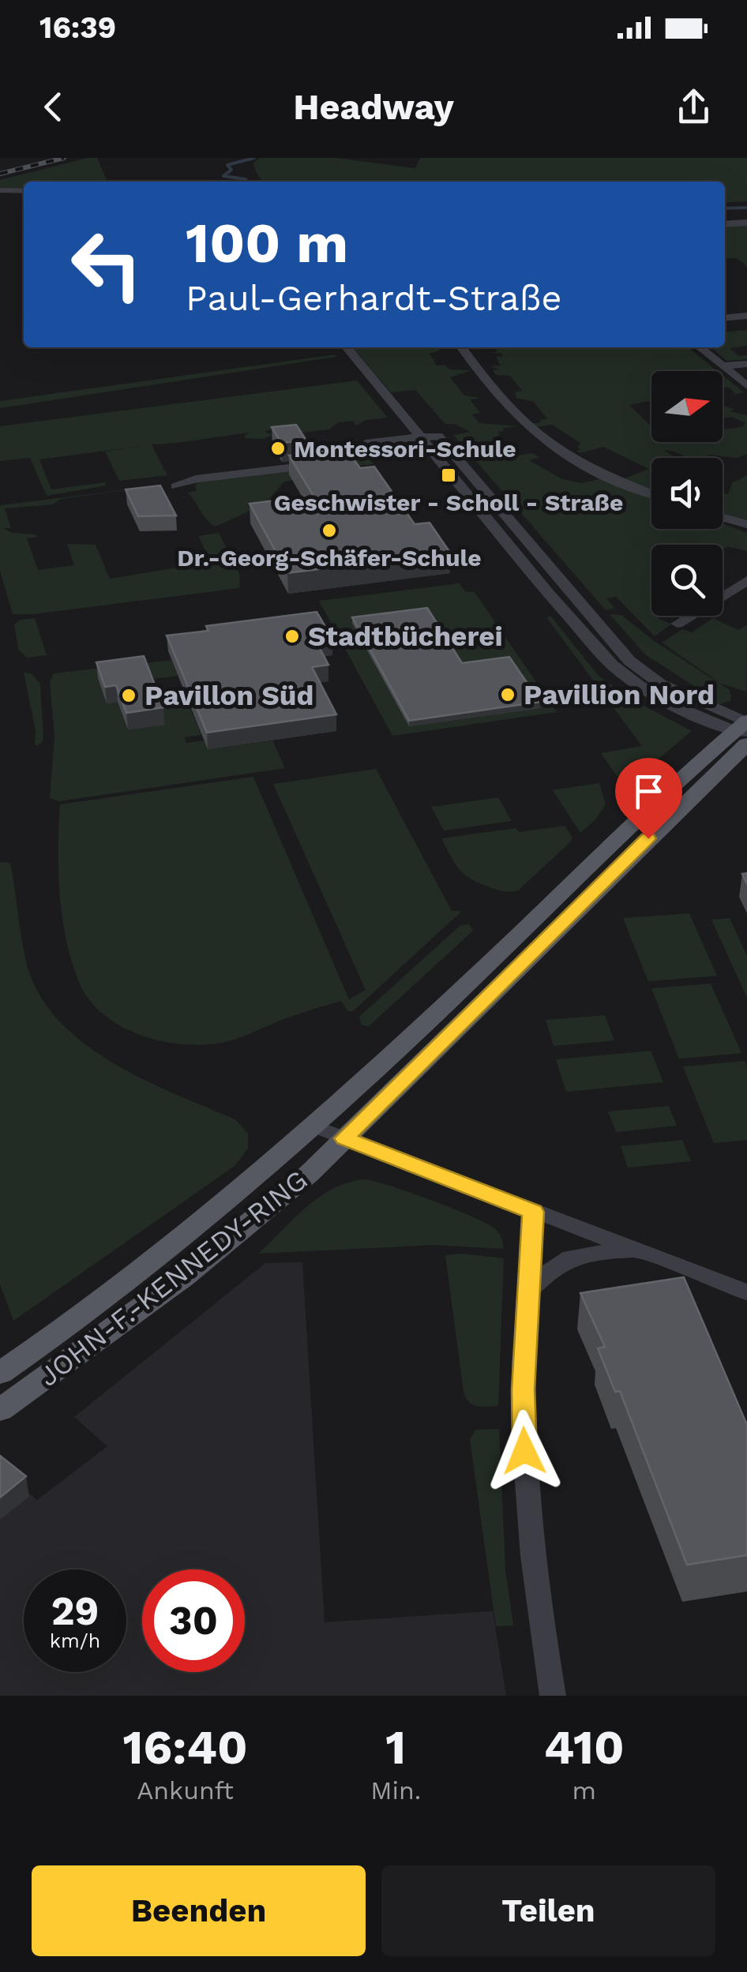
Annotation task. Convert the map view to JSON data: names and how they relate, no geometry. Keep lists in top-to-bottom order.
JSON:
{
  "streets": {
    "main road": ["JOHN-F.-KENNEDY-RING"]
  },
  "places": {
    "other": [
      "Montessori-Schule",
      "Dr.-Georg-Schäfer-Schule",
      "Stadtbücherei",
      "Pavillion Nord",
      "Pavillon Süd"
    ],
    "transit": ["Geschwister - Scholl - Straße"]
  },
  "north": "right",
  "page": {
    "status": "16:39",
    "header": "Headway",
    "turn": ["100 m", "Paul-Gerhardt-Straße"],
    "speed": "29 km/h",
    "limit": "30",
    "eta": [
      "16:40",
      "Ankunft",
      "1",
      "Min.",
      "410",
      "m"
    ],
    "buttons": ["Beenden", "Teilen"]
  }
}
